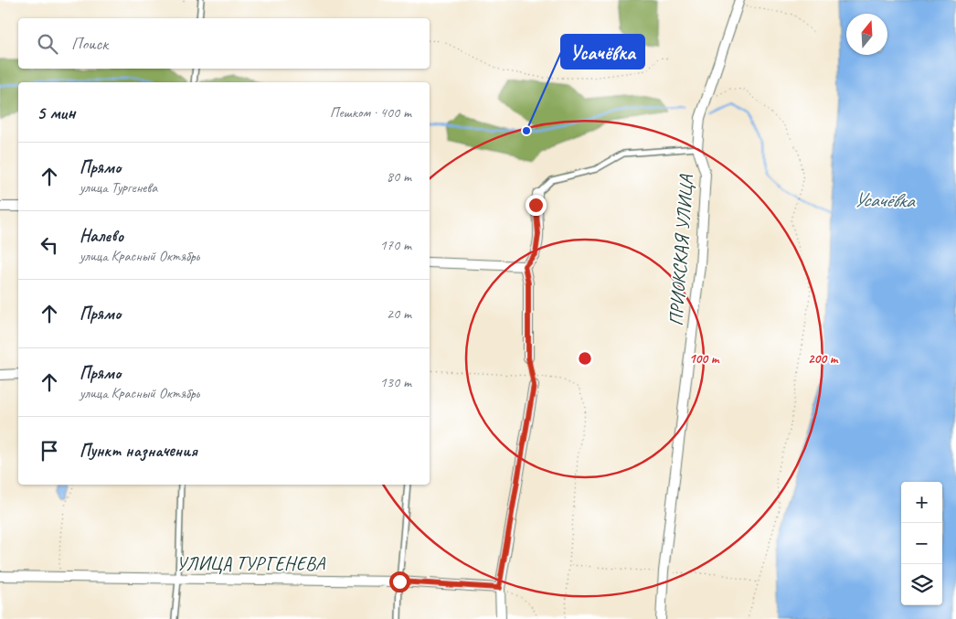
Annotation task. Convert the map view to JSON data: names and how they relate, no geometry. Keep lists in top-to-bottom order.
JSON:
{
  "streets": {
    "street": ["ПРИОКСКАЯ УЛИЦА", "УЛИЦА ТУРГЕНЕВА"]
  },
  "water": ["Усачёвка"],
  "places": ["Усачёвка"],
  "north": "top",
  "page": {
    "search": "Поиск",
    "heading": ["5 мин", "Пешком · 400 m"],
    "list": [
      ["Прямо", "улица Тургенева", "80 m"],
      ["Налево", "улица Красный Октябрь", "170 m"],
      ["Прямо", "20 m"],
      ["Прямо", "улица Красный Октябрь", "130 m"],
      "Пункт назначения"
    ],
    "map_buttons": ["+", "−"]
  },
  "rings": ["100 m", "200 m"]
}
